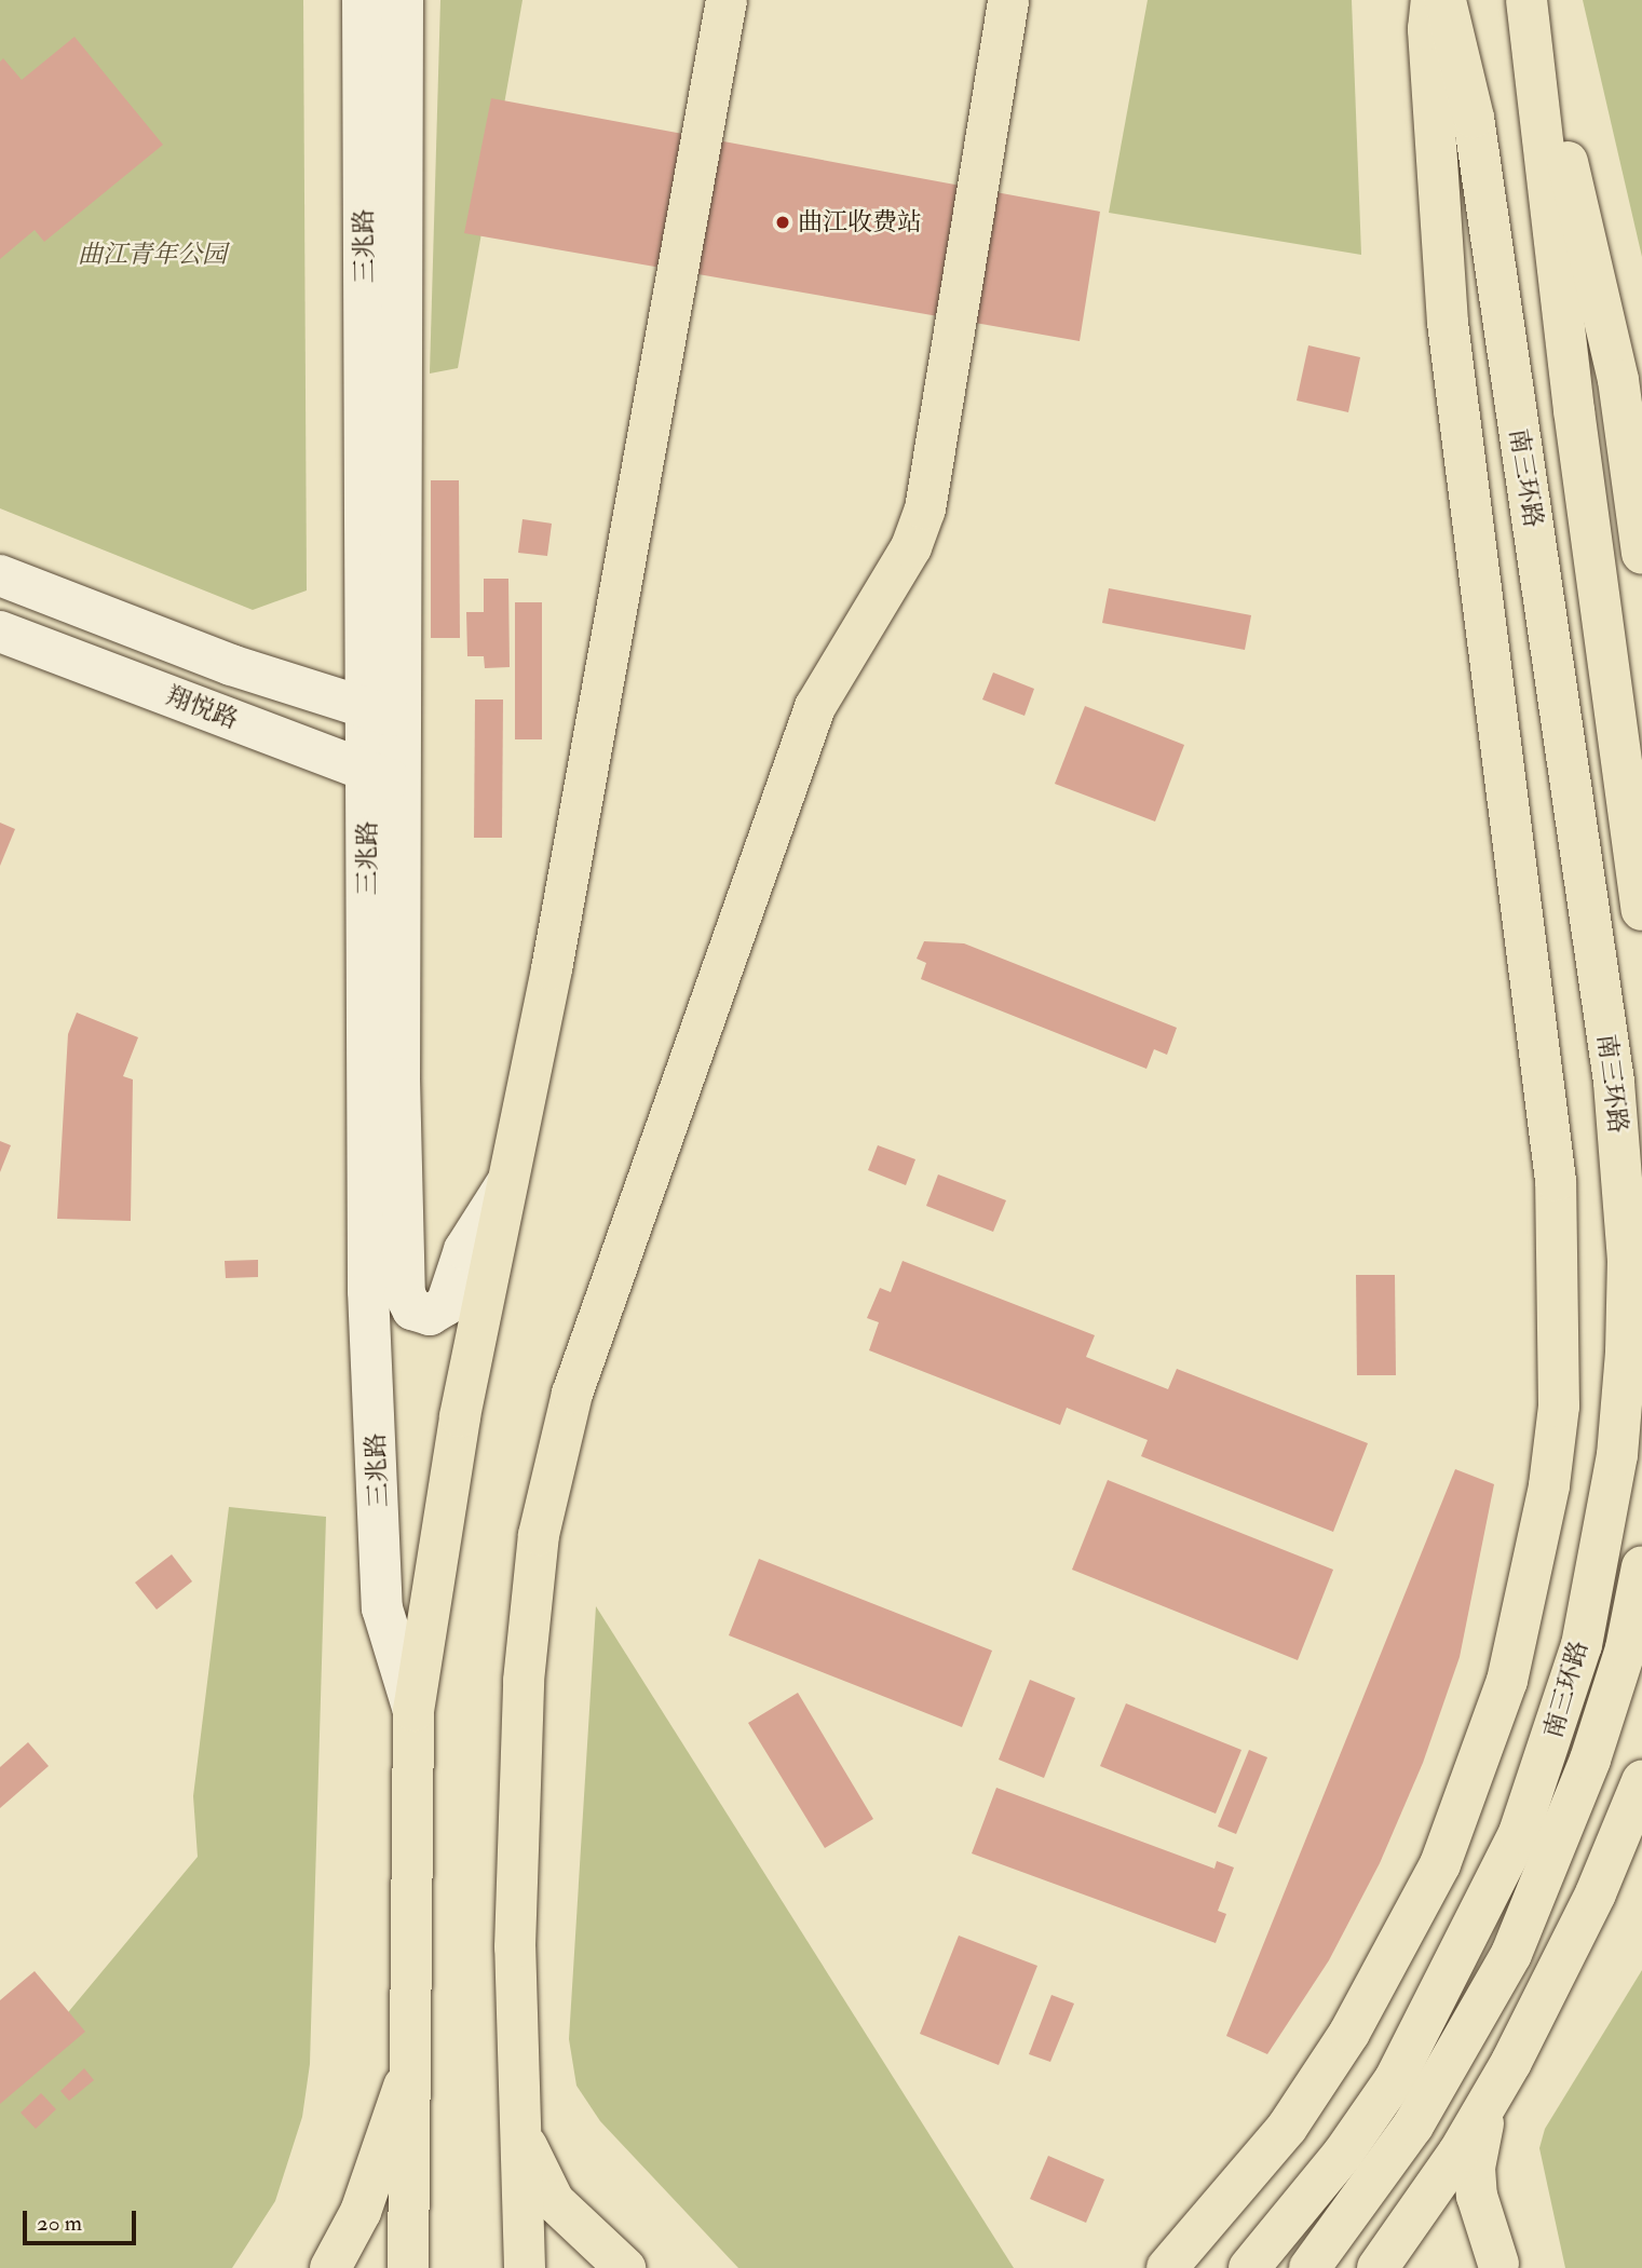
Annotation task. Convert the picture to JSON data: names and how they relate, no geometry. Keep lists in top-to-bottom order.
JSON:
{
  "streets": {
    "main road": ["南三环路"],
    "street": ["三兆路", "翔悦路"]
  },
  "crossings": [
    ["三兆路", "翔悦路"]
  ],
  "parks": ["曲江青年公园"],
  "places": ["曲江收费站"],
  "scale_bar": "20 m"
}
